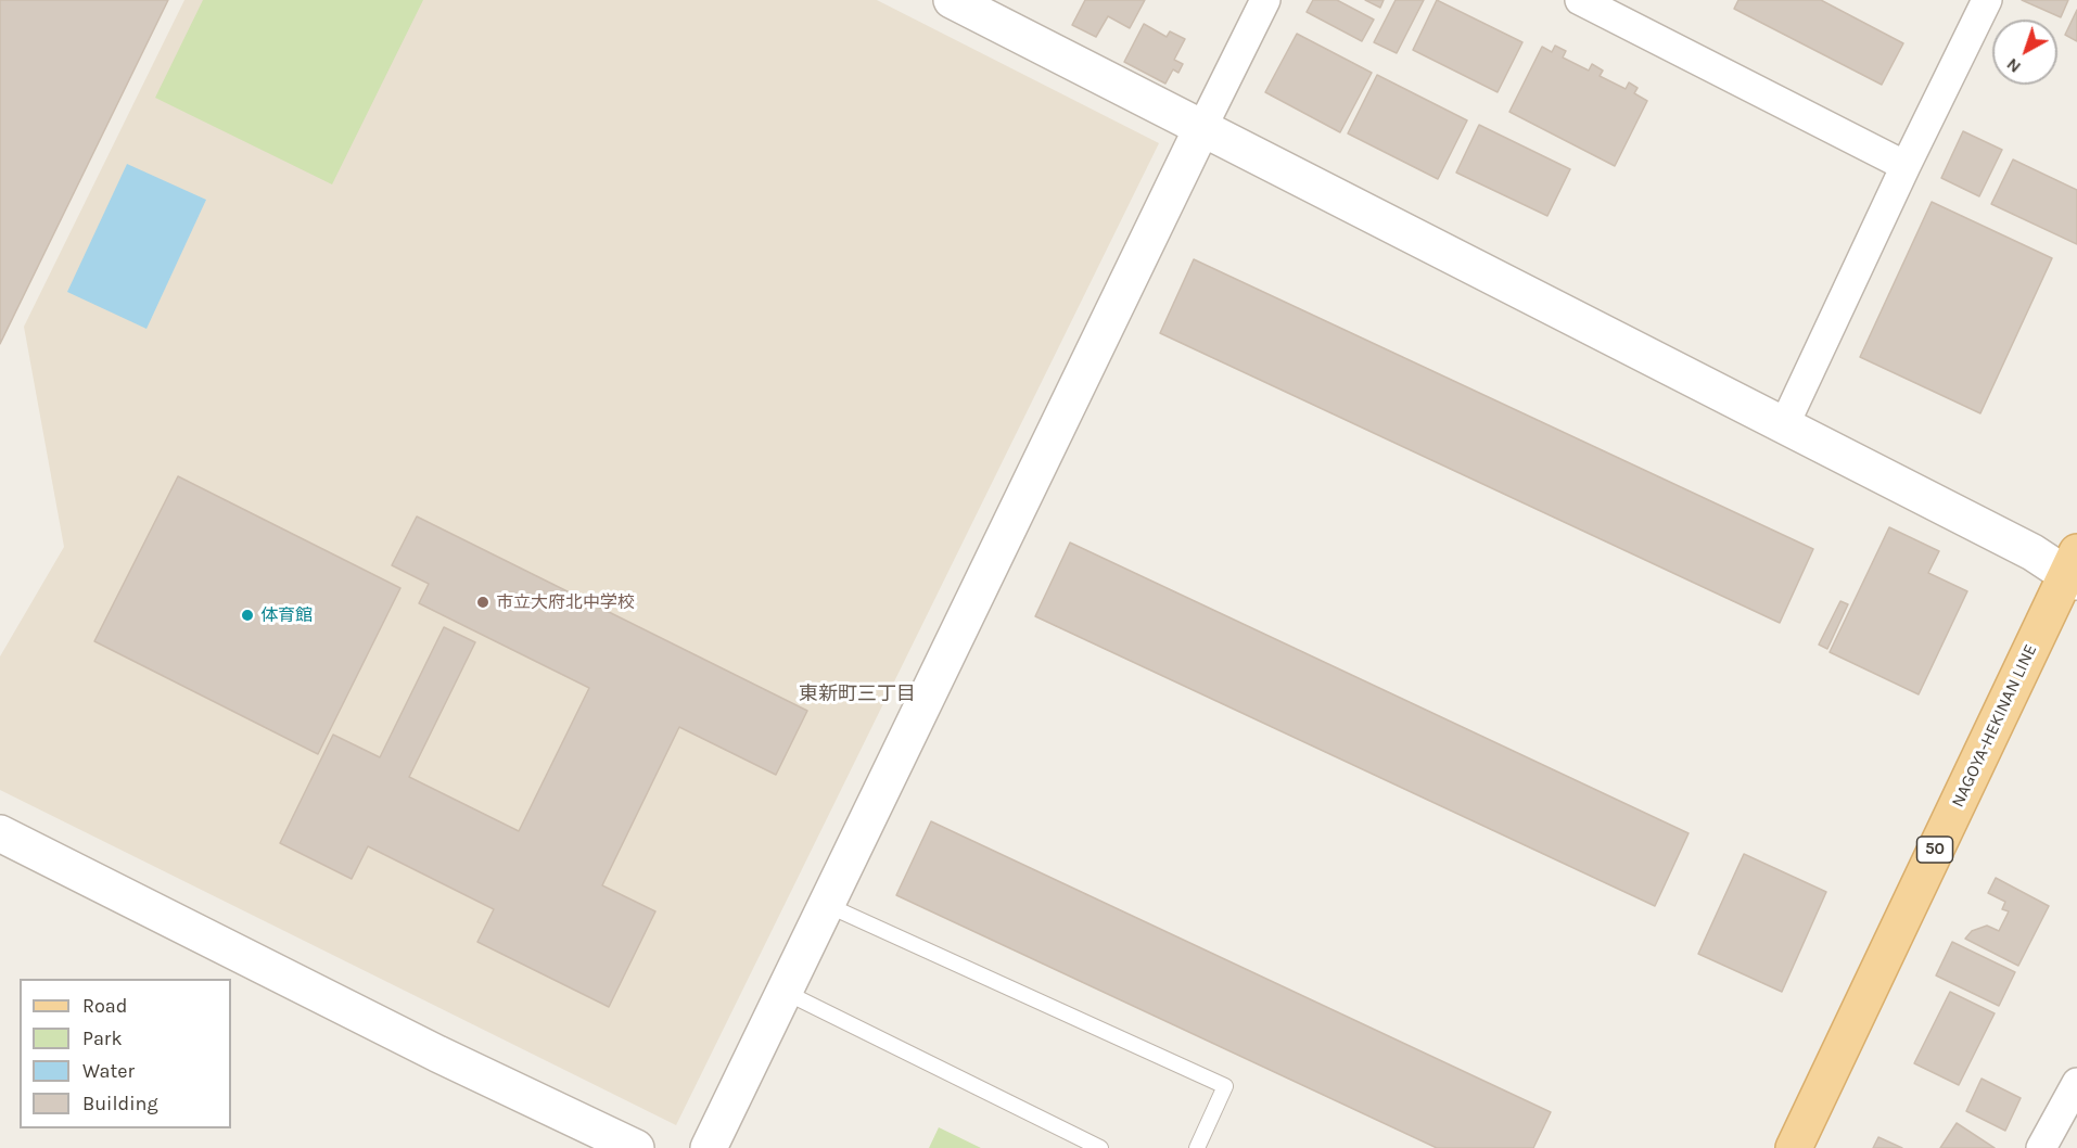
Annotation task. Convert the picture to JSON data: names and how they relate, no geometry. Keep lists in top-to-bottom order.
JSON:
{
  "streets": {
    "main road": ["NAGOYA-HEKINAN LINE", "50"]
  },
  "districts": ["東新町三丁目"],
  "places": ["市立大府北中学校", "体育館"],
  "legend": [
    "Road",
    "Park",
    "Water",
    "Building"
  ],
  "north": "bottom left"
}
